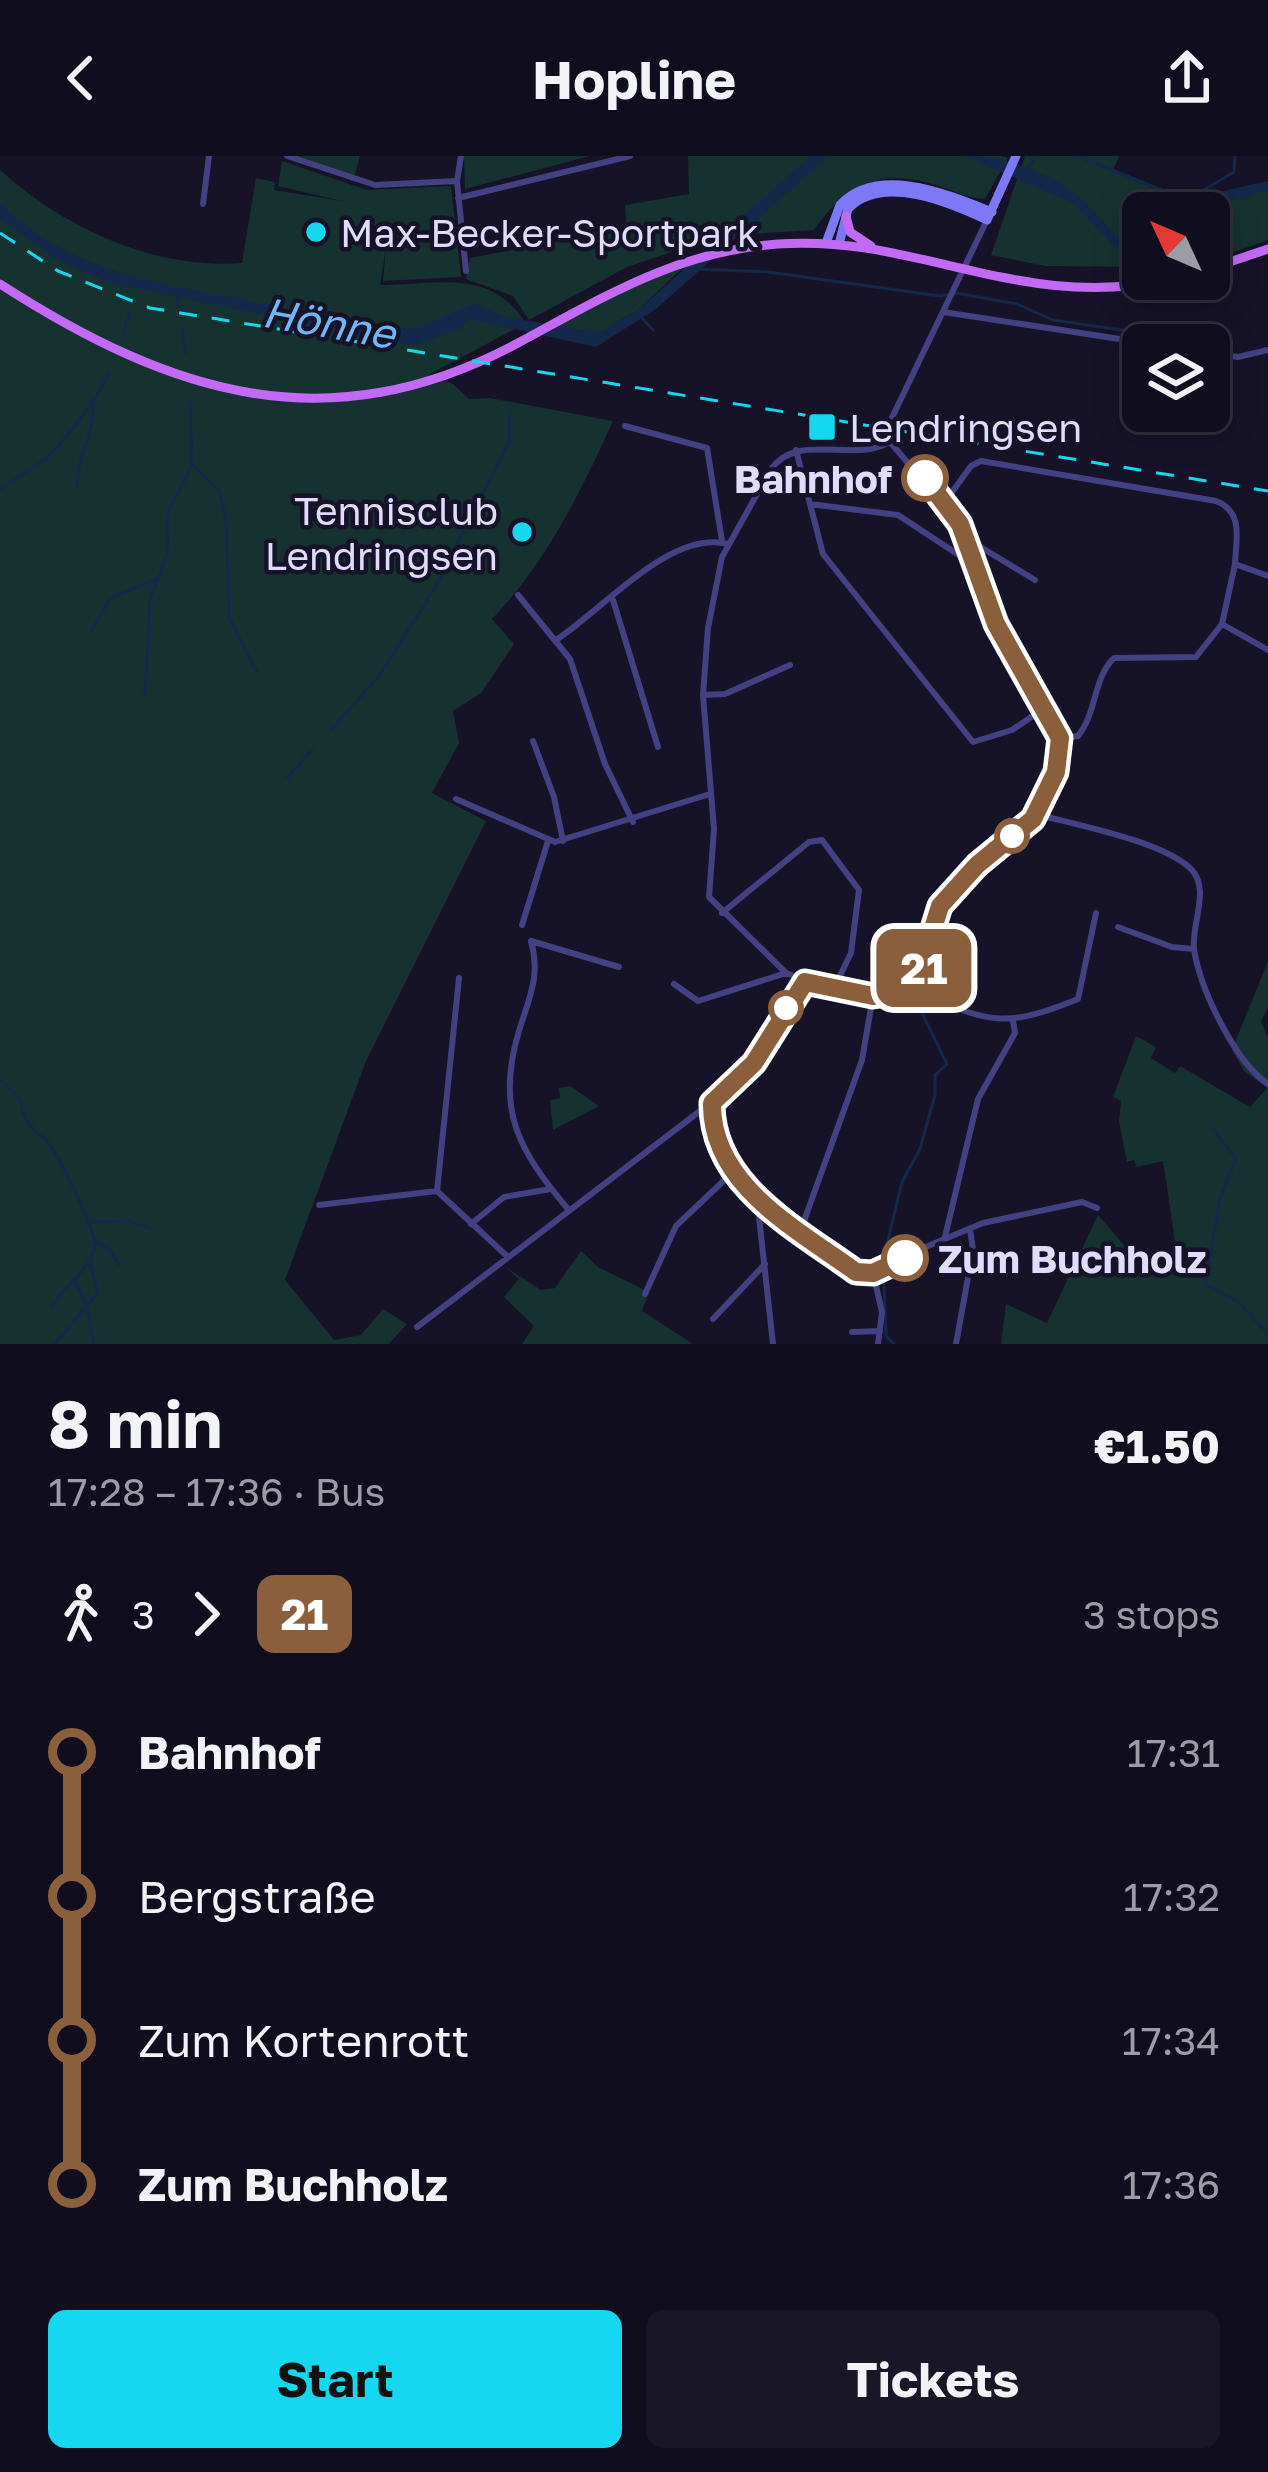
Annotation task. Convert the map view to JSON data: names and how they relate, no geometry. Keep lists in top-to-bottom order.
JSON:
{
  "water": ["Hönne"],
  "places": {
    "other": [
      "Max-Becker-Sportpark",
      "Bahnhof",
      "Tennisclub Lendringsen",
      "Zum Buchholz"
    ],
    "transit": ["Lendringsen"]
  },
  "lines": ["bus line 21"],
  "north": "top left",
  "page": {
    "header": "Hopline",
    "on_map": "21",
    "heading": ["8 min", "17:28 – 17:36 · Bus", "€1.50"],
    "legs": ["3", "21", "3 stops"],
    "list": [
      {
        "name": "Bahnhof",
        "value": "17:31"
      },
      {
        "name": "Bergstraße",
        "value": "17:32"
      },
      {
        "name": "Zum Kortenrott",
        "value": "17:34"
      },
      {
        "name": "Zum Buchholz",
        "value": "17:36"
      }
    ],
    "buttons": ["Start", "Tickets"]
  }
}
